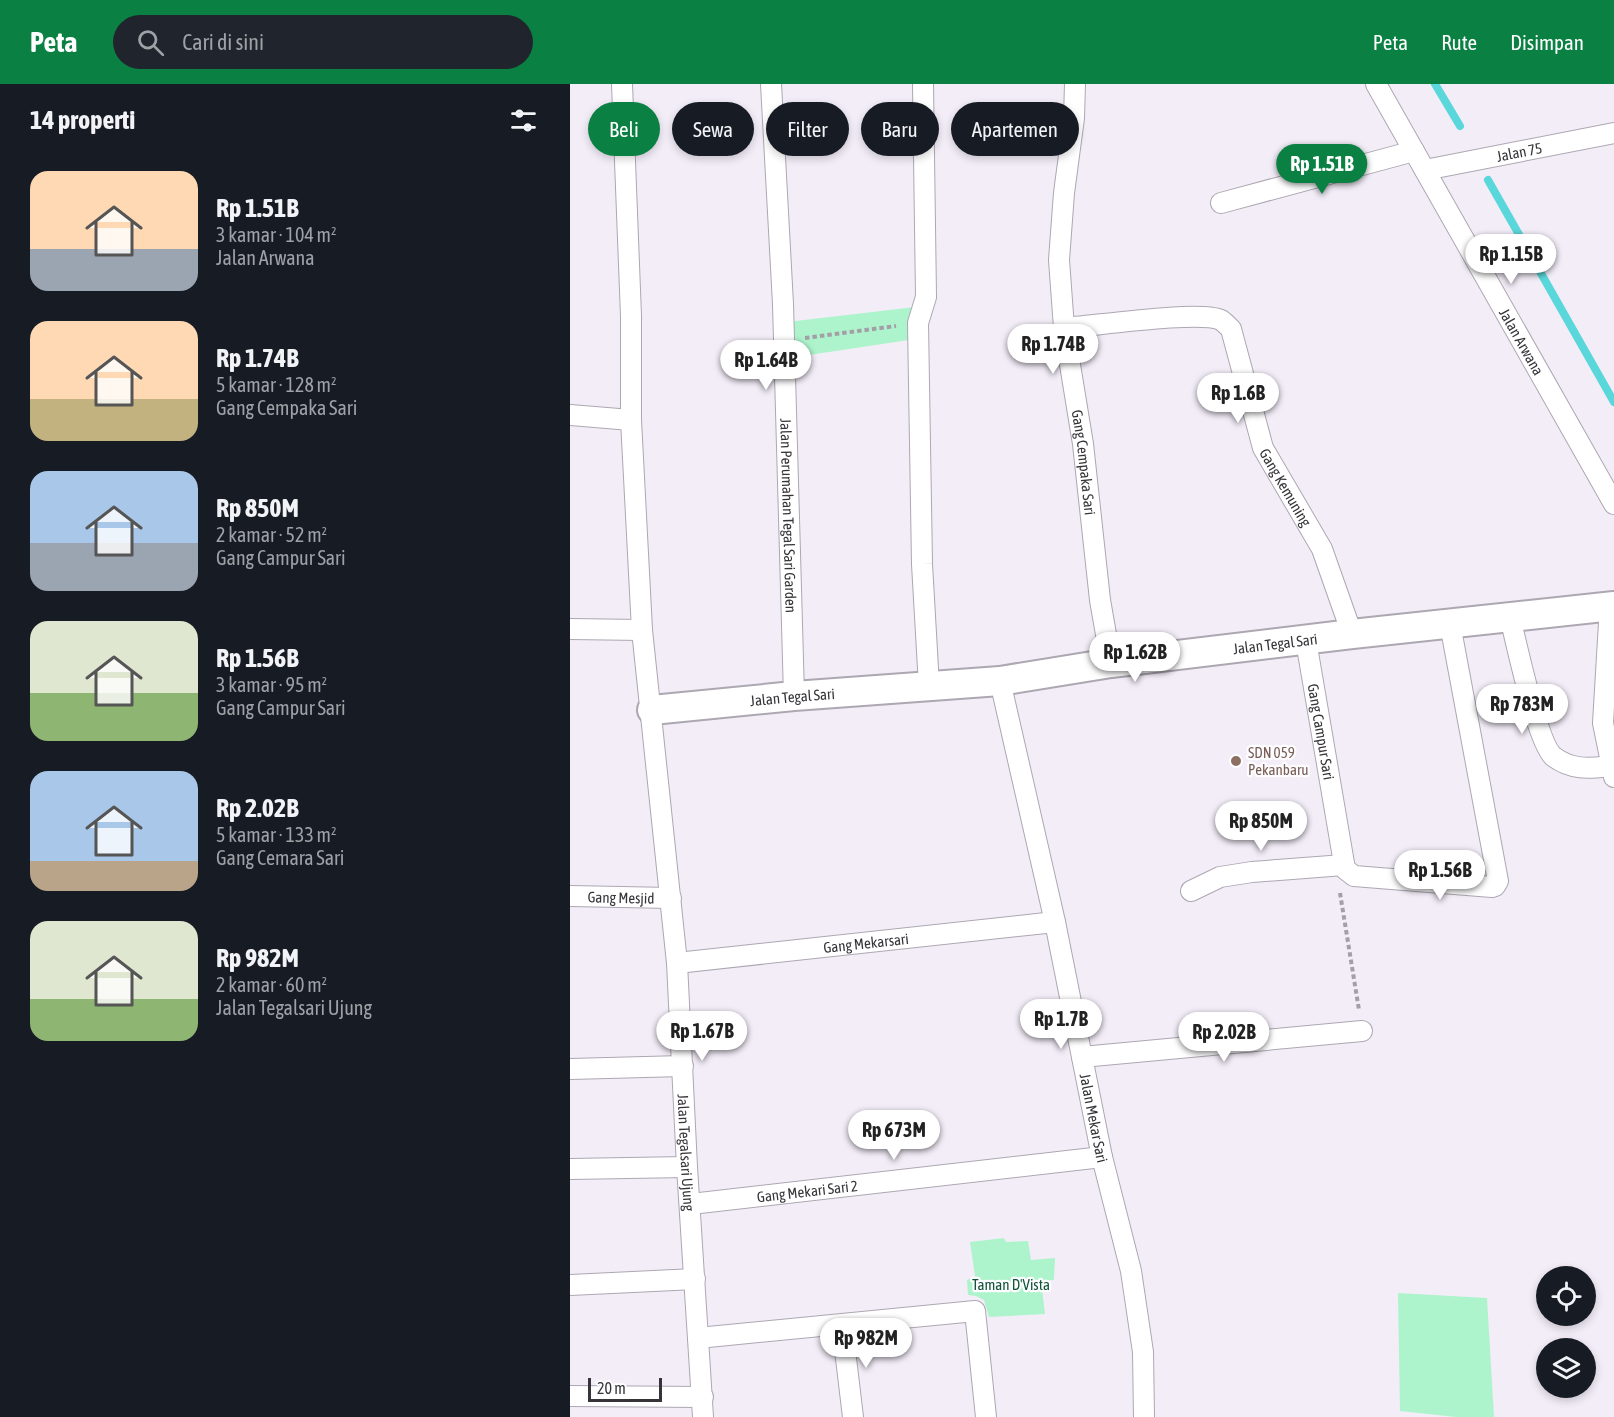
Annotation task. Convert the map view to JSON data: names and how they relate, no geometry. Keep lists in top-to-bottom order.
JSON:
{
  "streets": {
    "street": [
      "Jalan 75",
      "Jalan Arwana",
      "Gang Cempaka Sari",
      "Gang Kemuning",
      "Jalan Perumahan Tegal Sari Garden",
      "Jalan Tegal Sari",
      "Gang Campur Sari",
      "Gang Mesjid",
      "Gang Mekarsari",
      "Jalan Mekar Sari",
      "Jalan Tegalsari Ujung",
      "Gang Mekari Sari 2"
    ]
  },
  "crossings": [
    ["Jalan 75", "Jalan Arwana"],
    ["Gang Cempaka Sari", "Gang Kemuning"],
    ["Gang Cempaka Sari", "Jalan Tegal Sari"],
    ["Gang Kemuning", "Jalan Tegal Sari"],
    ["Jalan Perumahan Tegal Sari Garden", "Jalan Tegal Sari"],
    ["Jalan Tegal Sari", "Gang Campur Sari"],
    ["Jalan Tegal Sari", "Jalan Mekar Sari"],
    ["Jalan Tegal Sari", "Jalan Tegalsari Ujung"],
    ["Gang Mesjid", "Jalan Tegalsari Ujung"],
    ["Gang Mekarsari", "Jalan Mekar Sari"],
    ["Gang Mekarsari", "Jalan Tegalsari Ujung"],
    ["Jalan Mekar Sari", "Gang Mekari Sari 2"],
    ["Jalan Tegalsari Ujung", "Gang Mekari Sari 2"]
  ],
  "parks": ["Taman D'Vista"],
  "places": ["SDN 059 Pekanbaru"],
  "scale_bar": "20 m",
  "page": {
    "header": "Peta",
    "search": "Cari di sini",
    "nav": ["Peta", "Rute", "Disimpan"],
    "heading": "14 properti",
    "chip": [
      "Beli",
      "Sewa",
      "Filter",
      "Baru",
      "Apartemen"
    ],
    "price": [
      "Rp 1.51B",
      "Rp 1.15B",
      "Rp 1.74B",
      "Rp 1.64B",
      "Rp 1.6B",
      "Rp 1.62B",
      "Rp 783M",
      "Rp 850M",
      "Rp 1.56B",
      "Rp 1.7B",
      "Rp 1.67B",
      "Rp 2.02B",
      "Rp 673M",
      "Rp 982M"
    ],
    "list": [
      {
        "name": "Rp 1.51B",
        "note": "3 kamar · 104 m² · Jalan Arwana"
      },
      {
        "name": "Rp 1.74B",
        "note": "5 kamar · 128 m² · Gang Cempaka Sari"
      },
      {
        "name": "Rp 850M",
        "note": "2 kamar · 52 m² · Gang Campur Sari"
      },
      {
        "name": "Rp 1.56B",
        "note": "3 kamar · 95 m² · Gang Campur Sari"
      },
      {
        "name": "Rp 2.02B",
        "note": "5 kamar · 133 m² · Gang Cemara Sari"
      },
      {
        "name": "Rp 982M",
        "note": "2 kamar · 60 m² · Jalan Tegalsari Ujung"
      }
    ],
    "scale": "20 m"
  }
}
